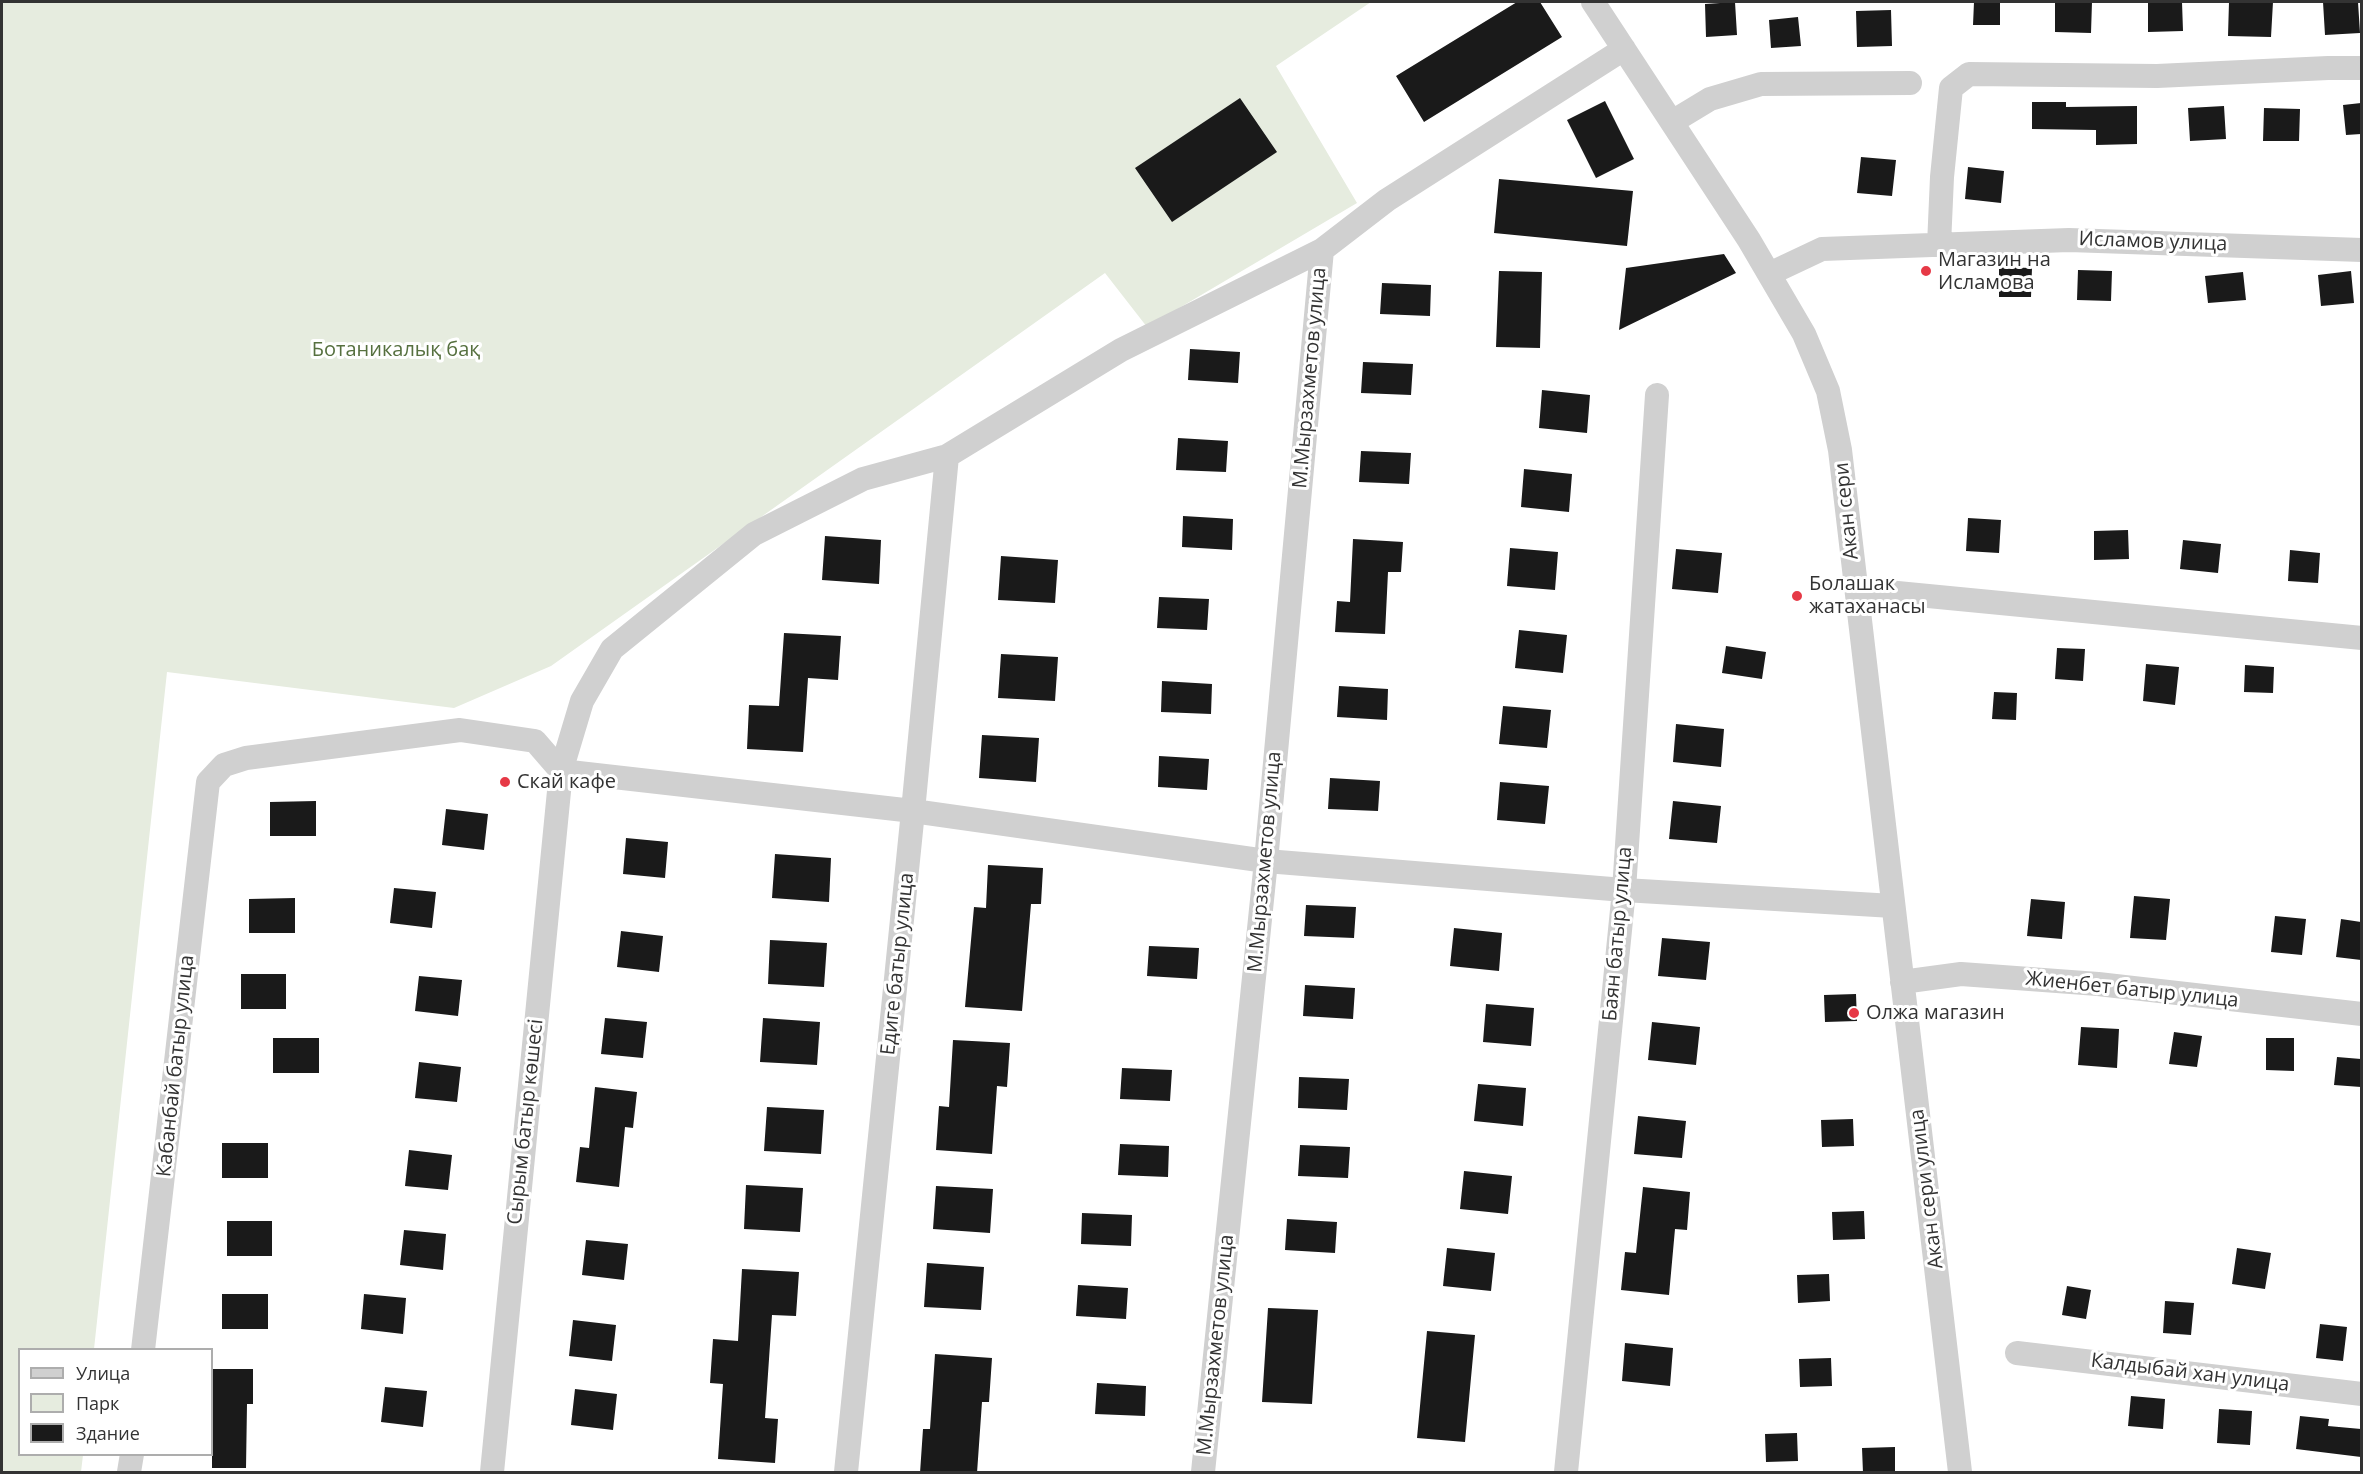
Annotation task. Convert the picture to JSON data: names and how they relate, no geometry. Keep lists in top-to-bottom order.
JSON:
{
  "streets": {
    "street": [
      "Исламов улица",
      "М.Мырзахметов улица",
      "Акан сери",
      "Баян батыр улица",
      "Едиге батыр улица",
      "Жиенбет батыр улица",
      "Кабанбай батыр улица",
      "Сырым батыр көшесі",
      "Акан сери улица",
      "Калдыбай хан улица"
    ]
  },
  "crossings": [
    ["Исламов улица", "Акан сери"],
    ["М.Мырзахметов улица", "Сырым батыр көшесі"],
    ["Акан сери", "Сырым батыр көшесі"],
    ["Акан сери", "Акан сери улица"],
    ["Едиге батыр улица", "Сырым батыр көшесі"],
    ["Жиенбет батыр улица", "Акан сери улица"],
    ["Кабанбай батыр улица", "Сырым батыр көшесі"]
  ],
  "parks": ["Ботаникалық бақ"],
  "places": [
    "Магазин на Исламова",
    "Болашак жатаханасы",
    "Скай кафе",
    "Олжа магазин"
  ],
  "legend": ["Улица", "Парк", "Здание"]
}
